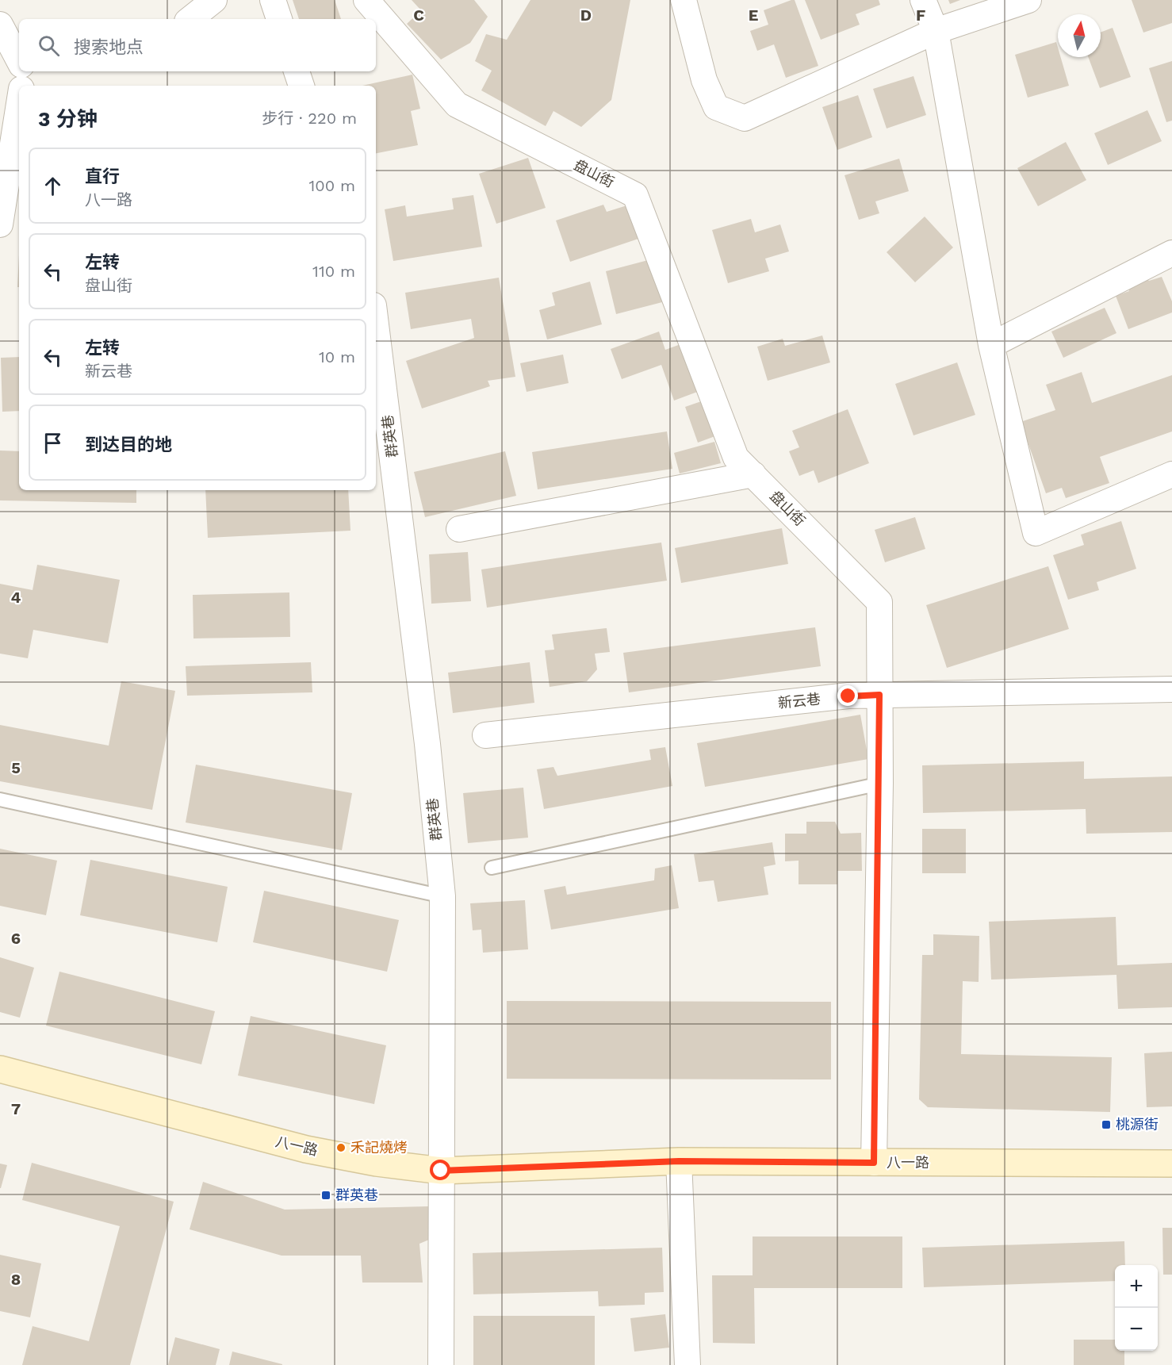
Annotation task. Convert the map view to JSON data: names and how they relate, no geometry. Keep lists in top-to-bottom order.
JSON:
{
  "streets": {
    "main road": ["八一路"],
    "street": ["盘山街", "群英巷", "新云巷"]
  },
  "crossings": [
    ["盘山街", "新云巷"],
    ["盘山街", "八一路"],
    ["群英巷", "八一路"]
  ],
  "places": {
    "transit": ["桃源街", "群英巷"],
    "other": ["禾記燒烤"]
  },
  "north": "top",
  "page": {
    "search": "搜索地点",
    "heading": ["3 分钟", "步行 · 220 m"],
    "list": [
      ["直行", "八一路", "100 m"],
      ["左转", "盘山街", "110 m"],
      ["左转", "新云巷", "10 m"],
      "到达目的地"
    ],
    "map_buttons": ["+", "−"]
  },
  "grid": {
    "columns": [
      "C",
      "D",
      "E",
      "F"
    ],
    "rows": [
      "4",
      "5",
      "6",
      "7",
      "8"
    ]
  }
}
